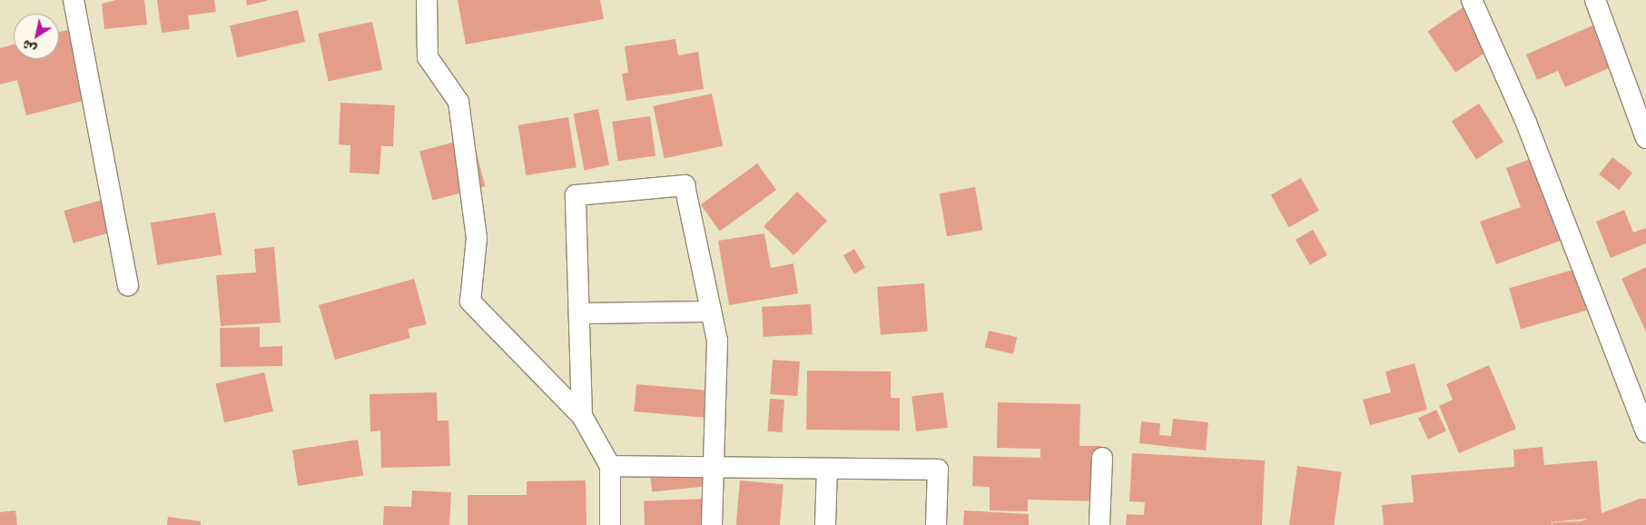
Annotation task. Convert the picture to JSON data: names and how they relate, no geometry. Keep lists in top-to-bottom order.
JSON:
{
  "north": "bottom left"
}
